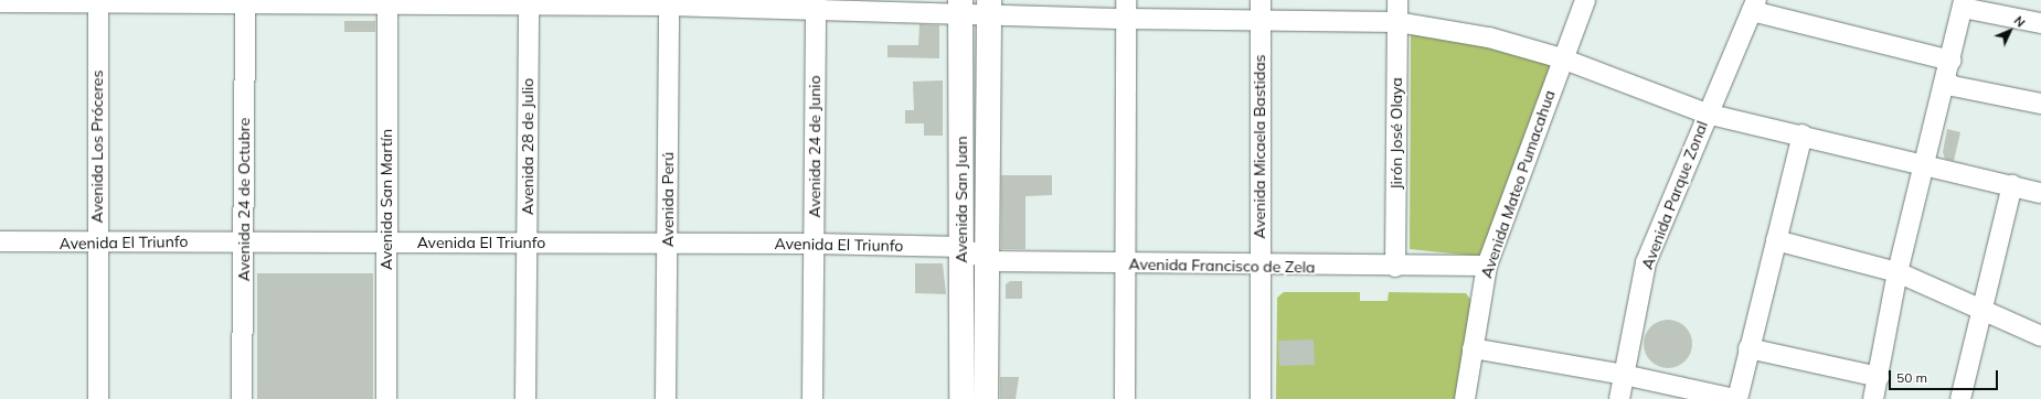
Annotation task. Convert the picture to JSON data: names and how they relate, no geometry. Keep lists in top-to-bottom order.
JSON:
{
  "streets": {
    "main road": ["Avenida San Juan"],
    "street": [
      "Jirón José Olaya",
      "Avenida Los Próceres",
      "Avenida 28 de Julio",
      "Avenida 24 de Junio",
      "Avenida Micaela Bastidas",
      "Avenida Mateo Pumacahua",
      "Avenida Parque Zonal",
      "Avenida 24 de Octubre",
      "Avenida San Martín",
      "Avenida Perú",
      "Avenida El Triunfo",
      "Avenida Francisco de Zela"
    ]
  },
  "crossings": [
    ["Jirón José Olaya", "Avenida Francisco de Zela"],
    ["Avenida Los Próceres", "Avenida El Triunfo"],
    ["Avenida 28 de Julio", "Avenida El Triunfo"],
    ["Avenida 24 de Junio", "Avenida El Triunfo"],
    ["Avenida Micaela Bastidas", "Avenida Francisco de Zela"],
    ["Avenida Mateo Pumacahua", "Avenida Francisco de Zela"],
    ["Avenida 24 de Octubre", "Avenida El Triunfo"],
    ["Avenida San Martín", "Avenida El Triunfo"],
    ["Avenida Perú", "Avenida El Triunfo"],
    ["Avenida San Juan", "Avenida El Triunfo"],
    ["Avenida San Juan", "Avenida Francisco de Zela"],
    ["Avenida El Triunfo", "Avenida Francisco de Zela"]
  ],
  "scale_bar": "50 m",
  "north": "top right"
}
